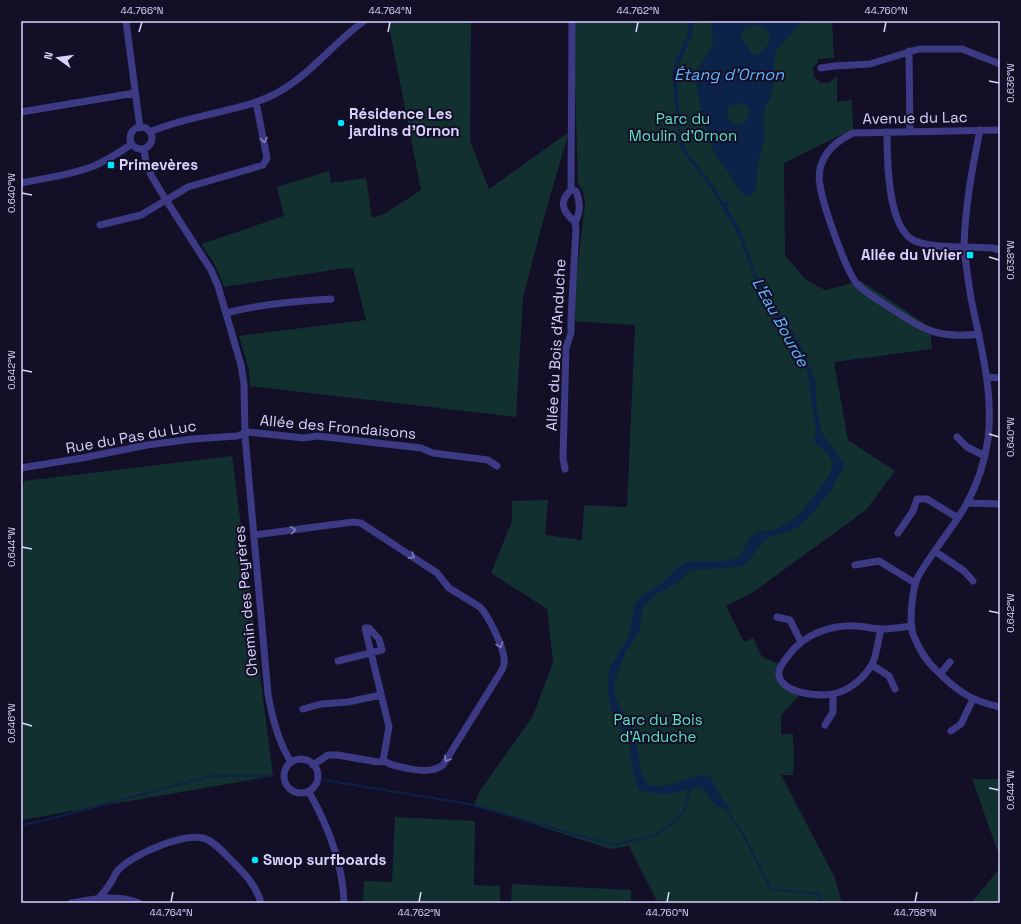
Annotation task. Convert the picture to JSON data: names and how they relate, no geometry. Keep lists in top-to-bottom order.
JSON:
{
  "streets": {
    "street": [
      "Avenue du Lac",
      "Allée du Bois d'Anduche",
      "Allée des Frondaisons",
      "Rue du Pas du Luc",
      "Chemin des Peyrères"
    ]
  },
  "crossings": [
    ["Allée des Frondaisons", "Rue du Pas du Luc"],
    ["Allée des Frondaisons", "Chemin des Peyrères"],
    ["Rue du Pas du Luc", "Chemin des Peyrères"]
  ],
  "water": ["Étang d'Ornon", "L'Eau Bourde"],
  "parks": ["Parc du Moulin d'Ornon", "Parc du Bois d'Anduche"],
  "places": {
    "other": ["Résidence Les jardins d'Ornon", "Swop surfboards"],
    "transit": ["Primevères", "Allée du Vivier"]
  },
  "north": "left",
  "coordinates": [
    "44.766°N",
    "44.764°N",
    "44.762°N",
    "44.760°N",
    "0.636°W",
    "0.640°W",
    "0.638°W",
    "0.642°W",
    "0.644°W",
    "0.646°W",
    "44.758°N"
  ]
}
